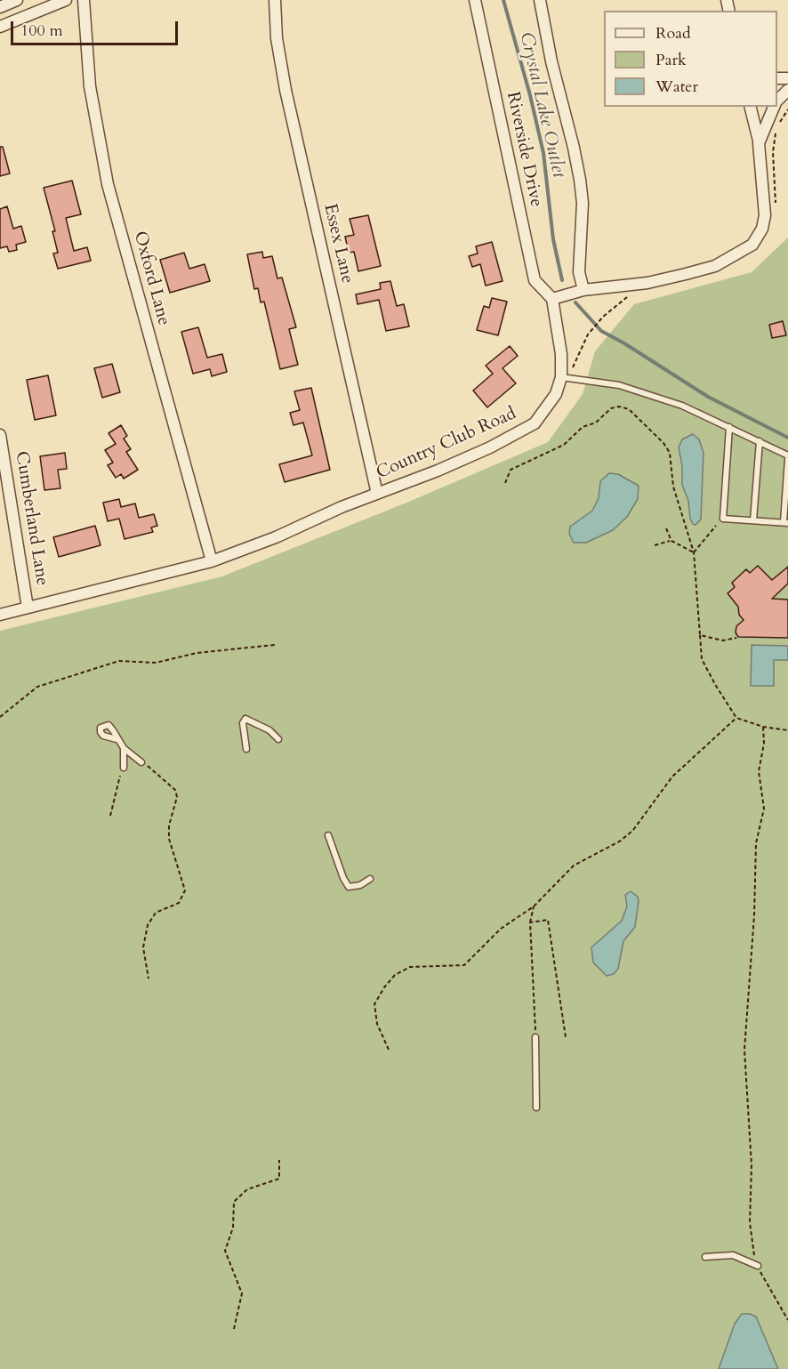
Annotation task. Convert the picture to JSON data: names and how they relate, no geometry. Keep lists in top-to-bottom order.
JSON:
{
  "streets": {
    "street": [
      "Riverside Drive",
      "Essex Lane",
      "Oxford Lane",
      "Country Club Road",
      "Cumberland Lane"
    ]
  },
  "crossings": [
    ["Riverside Drive", "Country Club Road"],
    ["Essex Lane", "Country Club Road"],
    ["Oxford Lane", "Country Club Road"],
    ["Country Club Road", "Cumberland Lane"]
  ],
  "water": ["Crystal Lake Outlet"],
  "legend": ["Road", "Park", "Water"],
  "scale_bar": "100 m"
}
